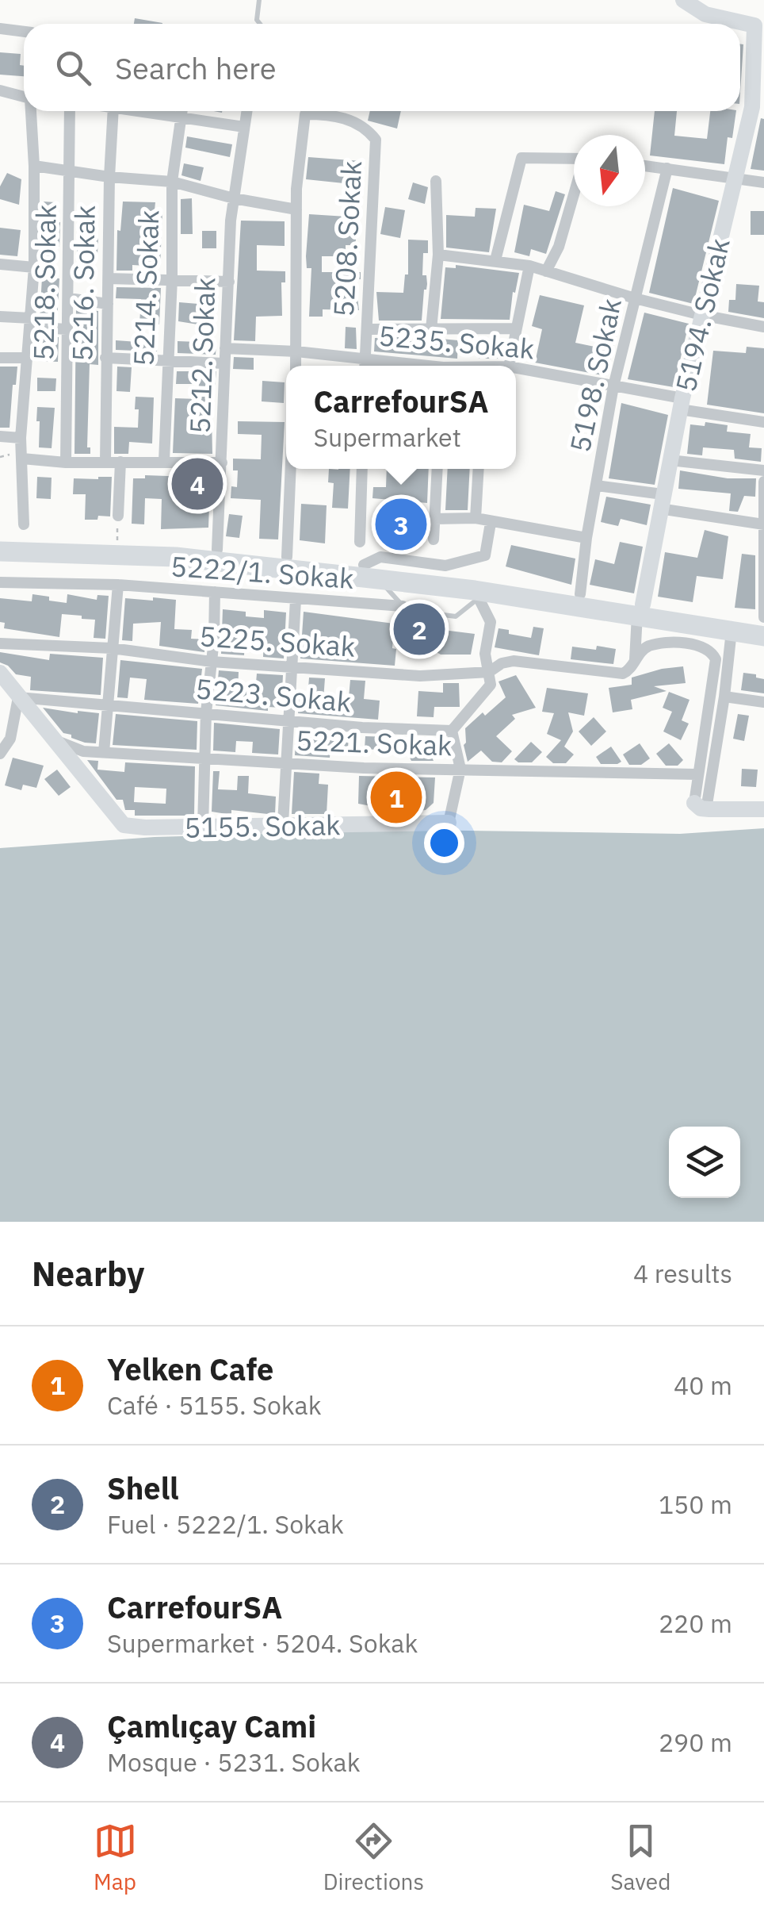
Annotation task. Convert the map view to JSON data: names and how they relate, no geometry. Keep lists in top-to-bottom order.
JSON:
{
  "streets": {
    "street": [
      "5208. Sokak",
      "5218. Sokak",
      "5216. Sokak",
      "5214. Sokak",
      "5194. Sokak",
      "5235. Sokak",
      "5212. Sokak",
      "5198. Sokak",
      "5222/1. Sokak",
      "5225. Sokak",
      "5223. Sokak",
      "5221. Sokak",
      "5155. Sokak"
    ]
  },
  "crossings": [
    ["5208. Sokak", "5235. Sokak"],
    ["5194. Sokak", "5235. Sokak"],
    ["5235. Sokak", "5212. Sokak"],
    ["5235. Sokak", "5198. Sokak"],
    ["5221. Sokak", "5155. Sokak"]
  ],
  "north": "bottom",
  "page": {
    "search": "Search here",
    "popup": ["CarrefourSA", "Supermarket"],
    "pins": [
      "4",
      "3",
      "2",
      "1"
    ],
    "heading": ["Nearby", "4 results"],
    "list": [
      {
        "mark": "1",
        "name": "Yelken Cafe",
        "note": "Café · 5155. Sokak",
        "value": "40 m"
      },
      {
        "mark": "2",
        "name": "Shell",
        "note": "Fuel · 5222/1. Sokak",
        "value": "150 m"
      },
      {
        "mark": "3",
        "name": "CarrefourSA",
        "note": "Supermarket · 5204. Sokak",
        "value": "220 m"
      },
      {
        "mark": "4",
        "name": "Çamlıçay Cami",
        "note": "Mosque · 5231. Sokak",
        "value": "290 m"
      }
    ],
    "nav": ["Map", "Directions", "Saved"]
  }
}
